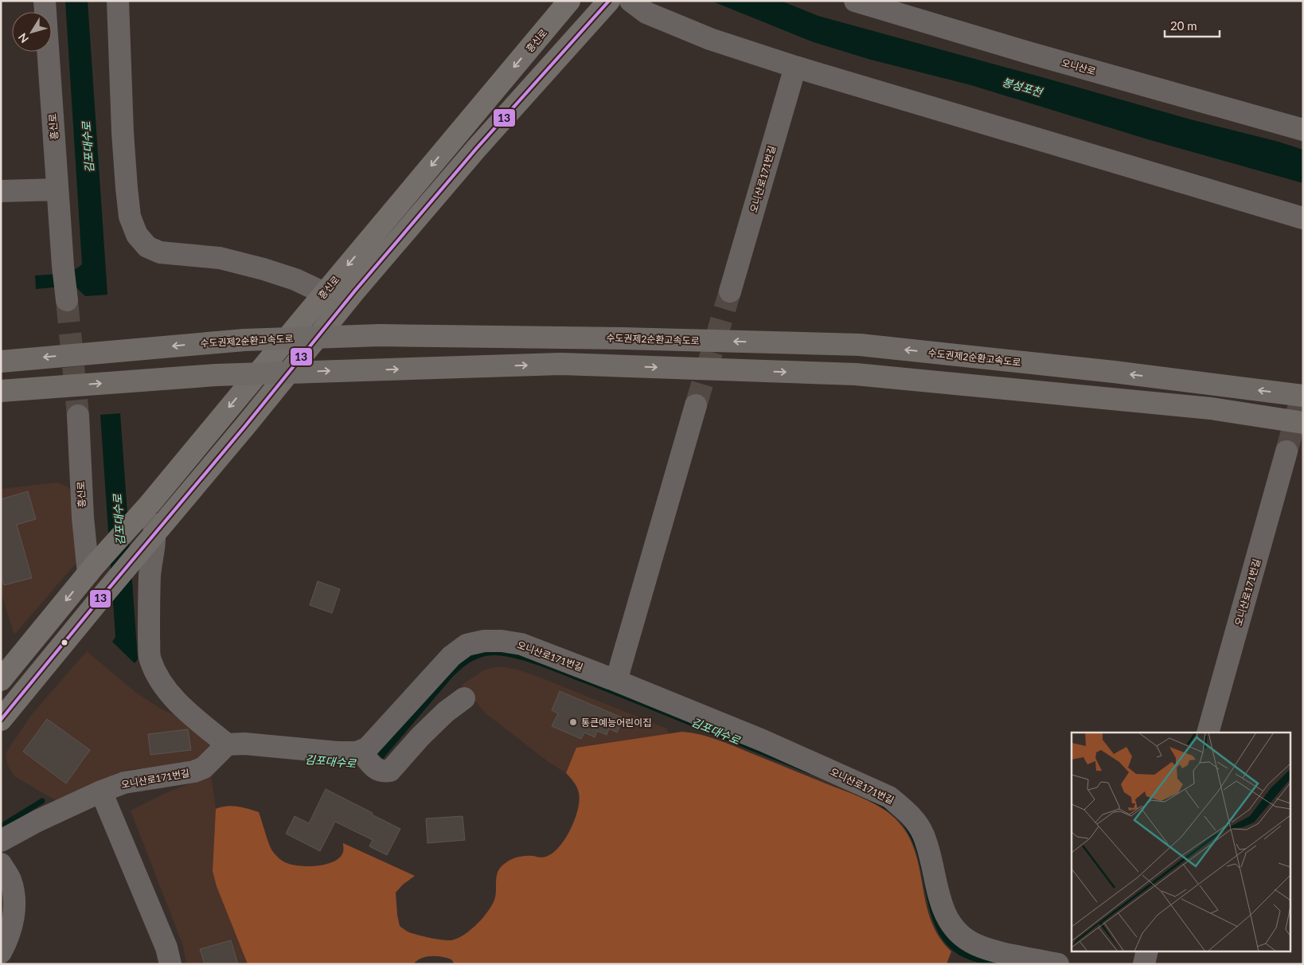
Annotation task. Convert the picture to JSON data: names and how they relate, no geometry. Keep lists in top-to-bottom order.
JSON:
{
  "streets": {
    "highway": ["수도권제2순환고속도로"],
    "main road": ["흥신로"],
    "lane": ["오니산로", "오니산로171번길"]
  },
  "one_way": ["흥신로"],
  "water": ["봉성포천", "김포대수로"],
  "places": ["통큰예능어린이집"],
  "lines": ["transit line 13"],
  "scale_bar": "20 m",
  "north": "bottom left"
}
